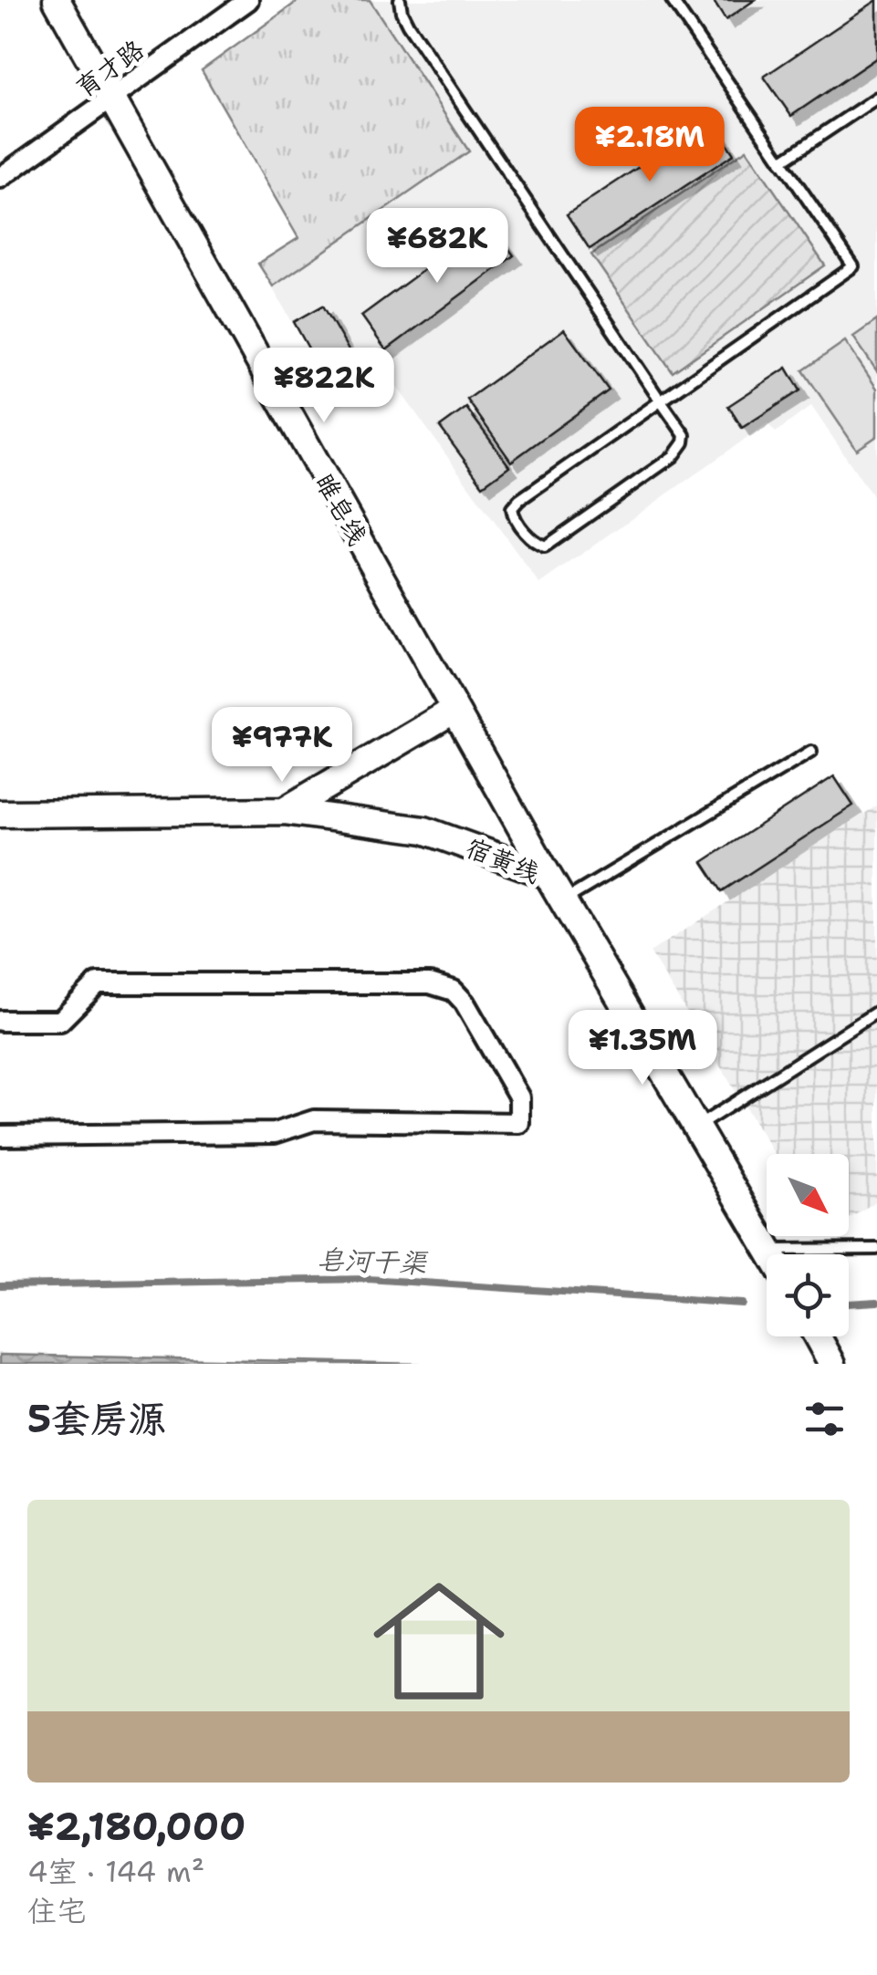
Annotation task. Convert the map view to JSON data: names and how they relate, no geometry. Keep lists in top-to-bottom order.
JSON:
{
  "streets": {
    "main road": ["睢皂线", "宿黄线"],
    "street": ["育才路"]
  },
  "crossings": [
    ["育才路", "睢皂线"],
    ["睢皂线", "宿黄线"]
  ],
  "water": ["皂河干渠"],
  "north": "bottom right",
  "page": {
    "price": [
      "¥2.18M",
      "¥682K",
      "¥822K",
      "¥977K",
      "¥1.35M"
    ],
    "heading": "5套房源",
    "list": [
      {
        "name": "¥2,180,000",
        "note": "4室 · 144 m² · 住宅"
      }
    ]
  }
}
